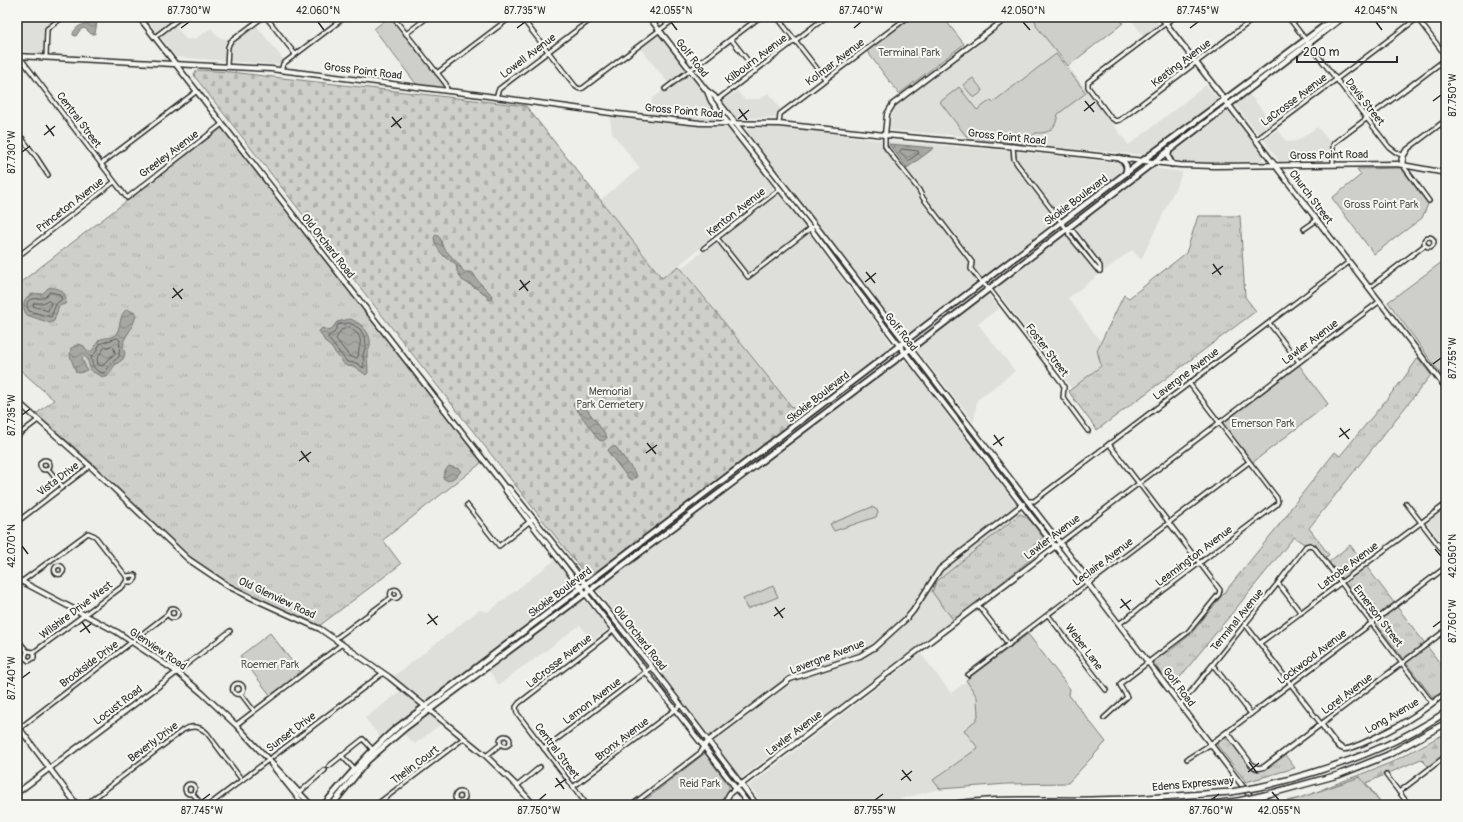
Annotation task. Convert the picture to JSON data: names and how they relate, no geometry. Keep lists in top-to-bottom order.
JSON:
{
  "streets": {
    "highway": ["Edens Expressway"],
    "main road": [
      "Golf Road",
      "Gross Point Road",
      "Church Street",
      "Skokie Boulevard",
      "Old Orchard Road",
      "Lawler Avenue",
      "Lavergne Avenue",
      "Old Glenview Road",
      "Glenview Road",
      "Lockwood Avenue",
      "Lorel Avenue",
      "Locust Road",
      "Long Avenue"
    ],
    "street": [
      "Lowell Avenue",
      "Kilbourn Avenue",
      "Kolmar Avenue",
      "Keating Avenue",
      "LaCrosse Avenue",
      "Davis Street",
      "Central Street",
      "Greeley Avenue",
      "Princeton Avenue",
      "Kenton Avenue",
      "Foster Street",
      "Vista Drive",
      "Leamington Avenue",
      "Leclaire Avenue",
      "Latrobe Avenue",
      "Wilshire Drive West",
      "Emerson Street",
      "Terminal Avenue",
      "Weber Lane",
      "Brookside Drive",
      "Lamon Avenue",
      "Sunset Drive",
      "Bronx Avenue",
      "Beverly Drive",
      "Thelin Court"
    ]
  },
  "crossings": [
    ["Lowell Avenue", "Gross Point Road"],
    ["Golf Road", "Kilbourn Avenue"],
    ["Golf Road", "Gross Point Road"],
    ["Golf Road", "Skokie Boulevard"],
    ["Golf Road", "Kenton Avenue"],
    ["Golf Road", "Lawler Avenue"],
    ["Golf Road", "Lavergne Avenue"],
    ["Golf Road", "Leamington Avenue"],
    ["Golf Road", "Leclaire Avenue"],
    ["Golf Road", "Terminal Avenue"],
    ["Golf Road", "Lockwood Avenue"],
    ["Kolmar Avenue", "Gross Point Road"],
    ["Keating Avenue", "Church Street"],
    ["Gross Point Road", "Central Street"],
    ["Gross Point Road", "Church Street"],
    ["Gross Point Road", "Skokie Boulevard"],
    ["Gross Point Road", "Old Orchard Road"],
    ["LaCrosse Avenue", "Davis Street"],
    ["LaCrosse Avenue", "Central Street"],
    ["LaCrosse Avenue", "Church Street"],
    ["LaCrosse Avenue", "Old Orchard Road"],
    ["Davis Street", "Skokie Boulevard"],
    ["Central Street", "Greeley Avenue"],
    ["Central Street", "Princeton Avenue"],
    ["Central Street", "Lamon Avenue"],
    ["Central Street", "Bronx Avenue"],
    ["Greeley Avenue", "Old Orchard Road"],
    ["Church Street", "Skokie Boulevard"],
    ["Church Street", "Lawler Avenue"],
    ["Church Street", "Lavergne Avenue"],
    ["Skokie Boulevard", "Old Orchard Road"],
    ["Skokie Boulevard", "Foster Street"],
    ["Skokie Boulevard", "Old Glenview Road"],
    ["Princeton Avenue", "Old Orchard Road"],
    ["Old Orchard Road", "Lawler Avenue"],
    ["Old Orchard Road", "Lavergne Avenue"],
    ["Old Orchard Road", "Lamon Avenue"],
    ["Old Orchard Road", "Bronx Avenue"],
    ["Vista Drive", "Old Glenview Road"],
    ["Leamington Avenue", "Leclaire Avenue"],
    ["Leclaire Avenue", "Weber Lane"],
    ["Latrobe Avenue", "Emerson Street"],
    ["Old Glenview Road", "Sunset Drive"],
    ["Old Glenview Road", "Thelin Court"],
    ["Wilshire Drive West", "Glenview Road"],
    ["Emerson Street", "Terminal Avenue"],
    ["Emerson Street", "Lockwood Avenue"],
    ["Emerson Street", "Lorel Avenue"],
    ["Emerson Street", "Long Avenue"],
    ["Glenview Road", "Brookside Drive"],
    ["Glenview Road", "Locust Road"],
    ["Glenview Road", "Sunset Drive"],
    ["Lockwood Avenue", "Lorel Avenue"],
    ["Lorel Avenue", "Long Avenue"],
    ["Sunset Drive", "Beverly Drive"]
  ],
  "parks": [
    "Terminal Park",
    "Gross Point Park",
    "Memorial Park Cemetery",
    "Emerson Park",
    "Roemer Park",
    "Reid Park"
  ],
  "scale_bar": "200 m",
  "coordinates": [
    "87.730°W",
    "42.060°N",
    "87.735°W",
    "42.055°N",
    "87.740°W",
    "42.050°N",
    "87.745°W",
    "42.045°N",
    "87.750°W",
    "87.755°W",
    "42.070°N",
    "87.760°W"
  ]
}
